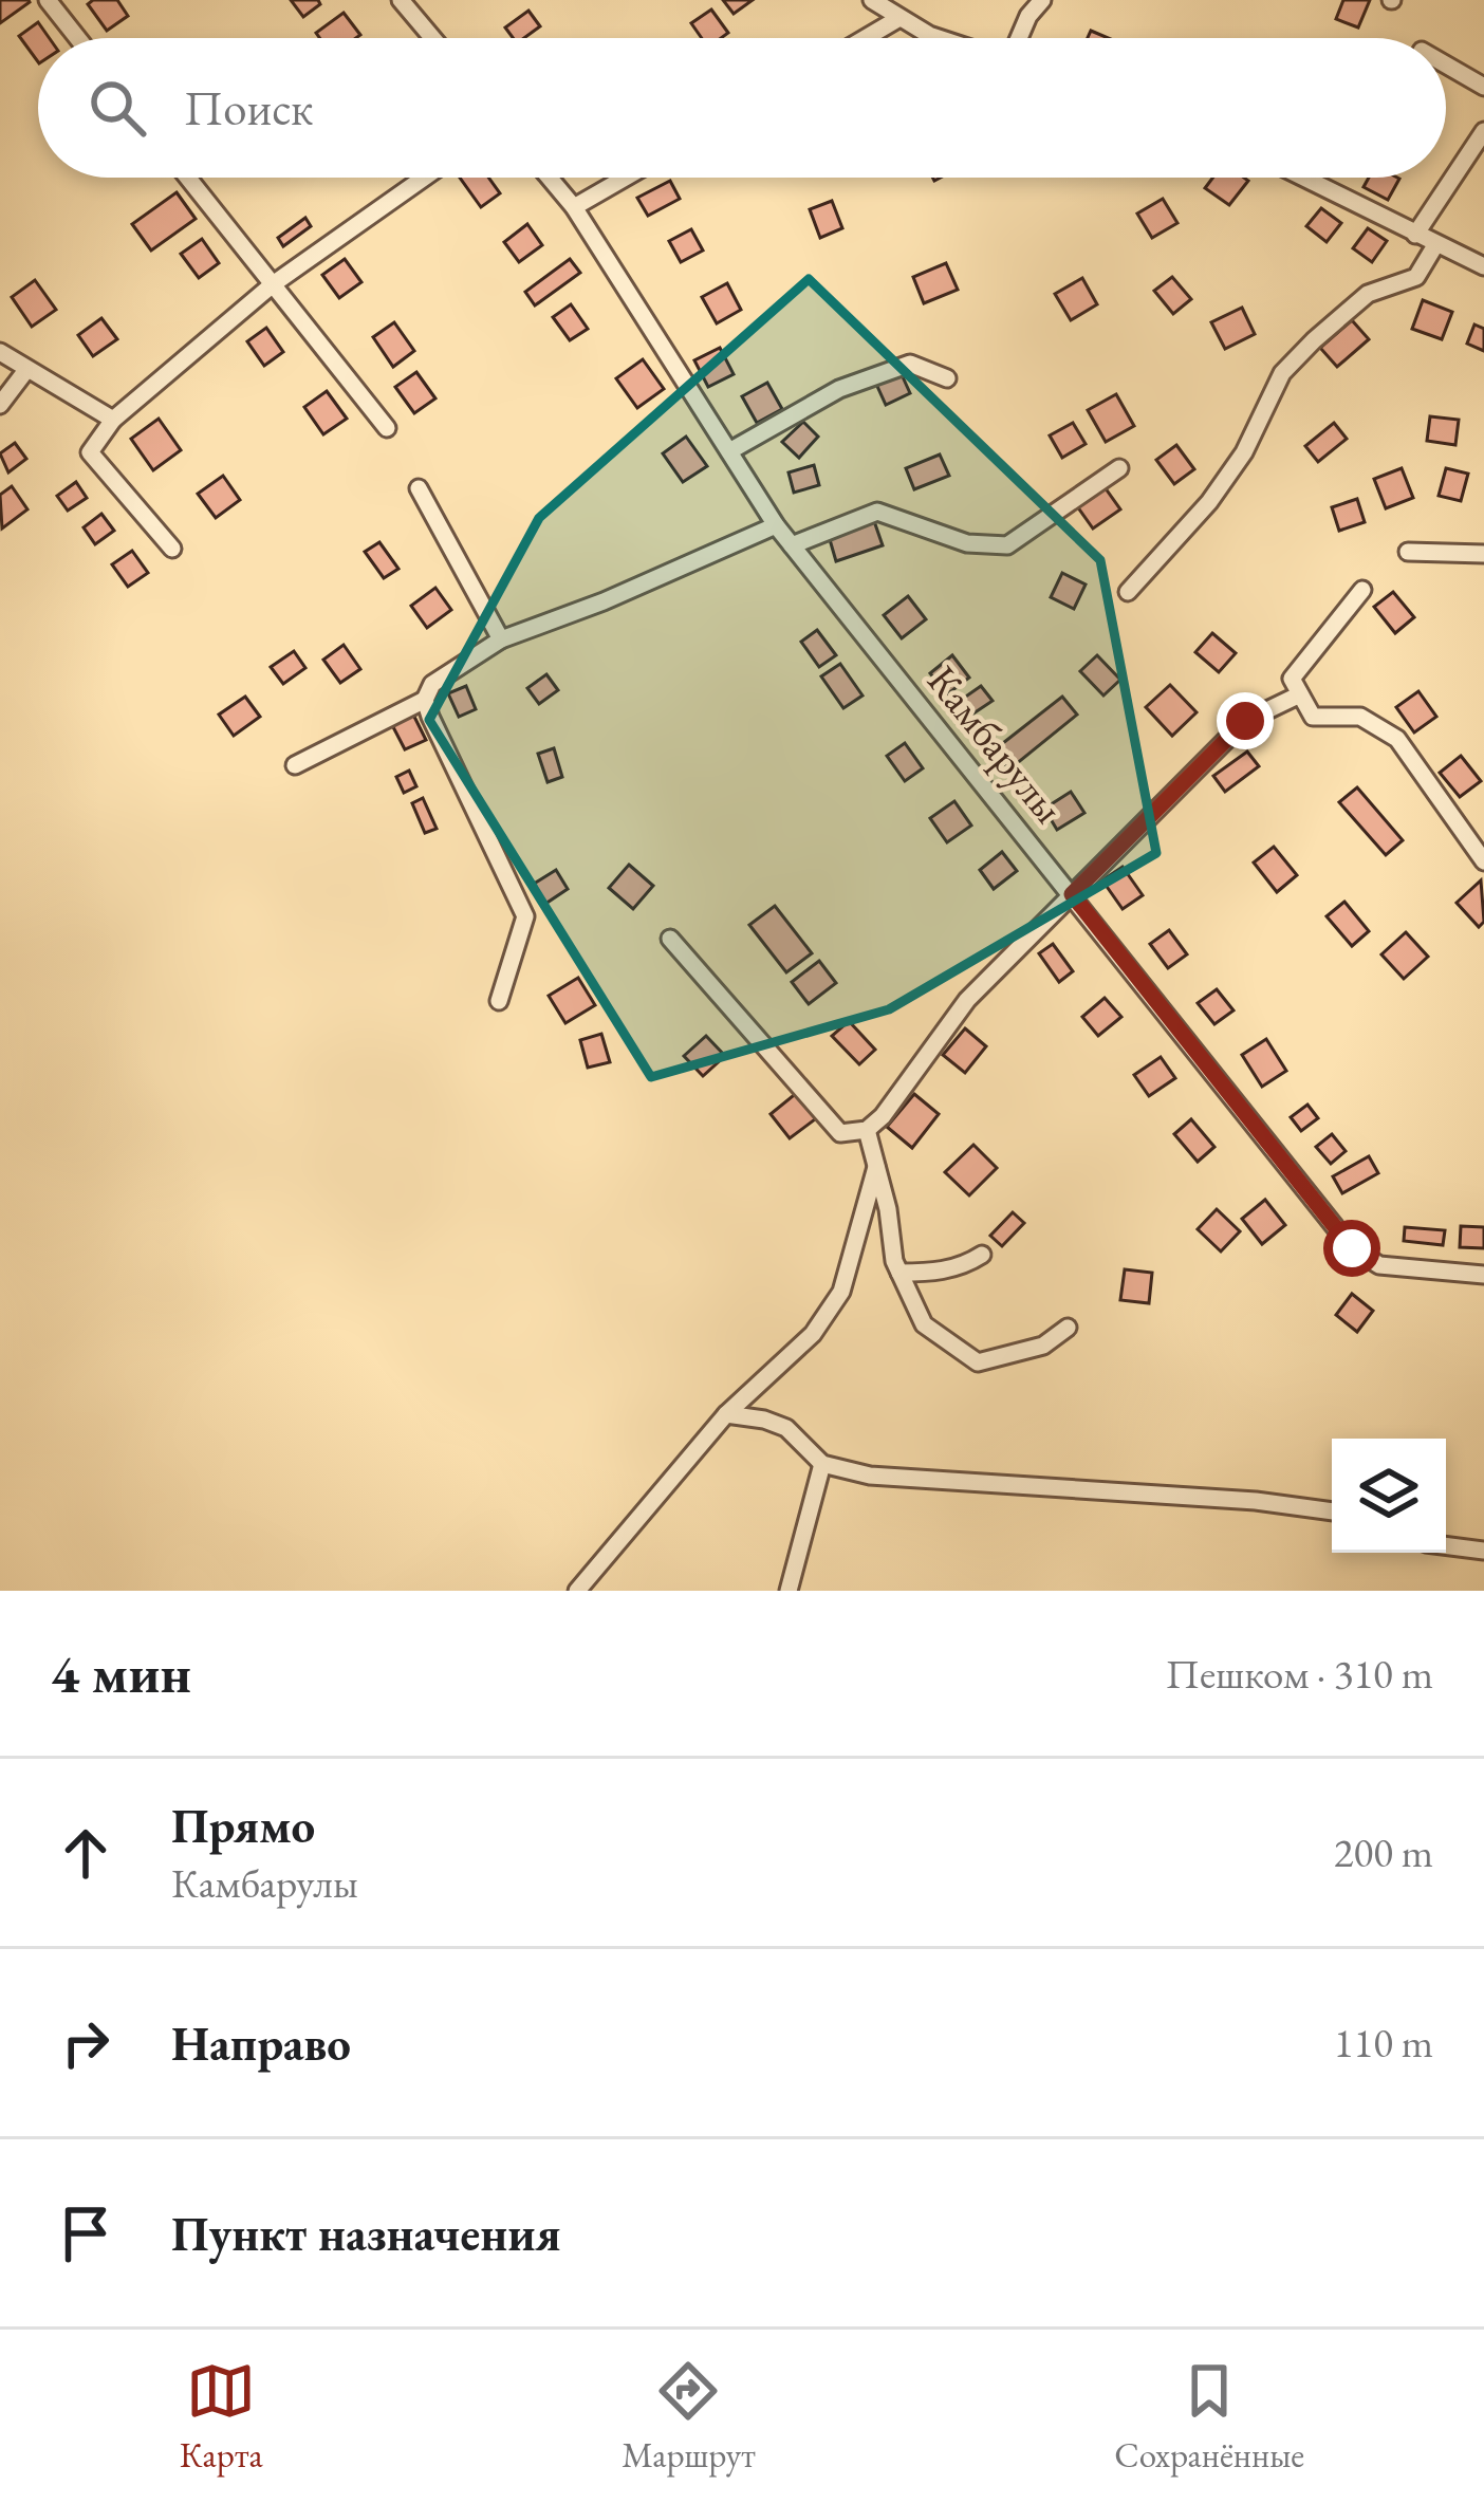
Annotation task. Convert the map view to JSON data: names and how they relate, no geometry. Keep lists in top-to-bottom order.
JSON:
{
  "streets": {
    "street": ["Камбарулы"]
  },
  "page": {
    "search": "Поиск",
    "heading": ["4 мин", "Пешком · 310 m"],
    "list": [
      ["Прямо", "Камбарулы", "200 m"],
      ["Направо", "110 m"],
      "Пункт назначения"
    ],
    "nav": ["Карта", "Маршрут", "Сохранённые"]
  }
}
